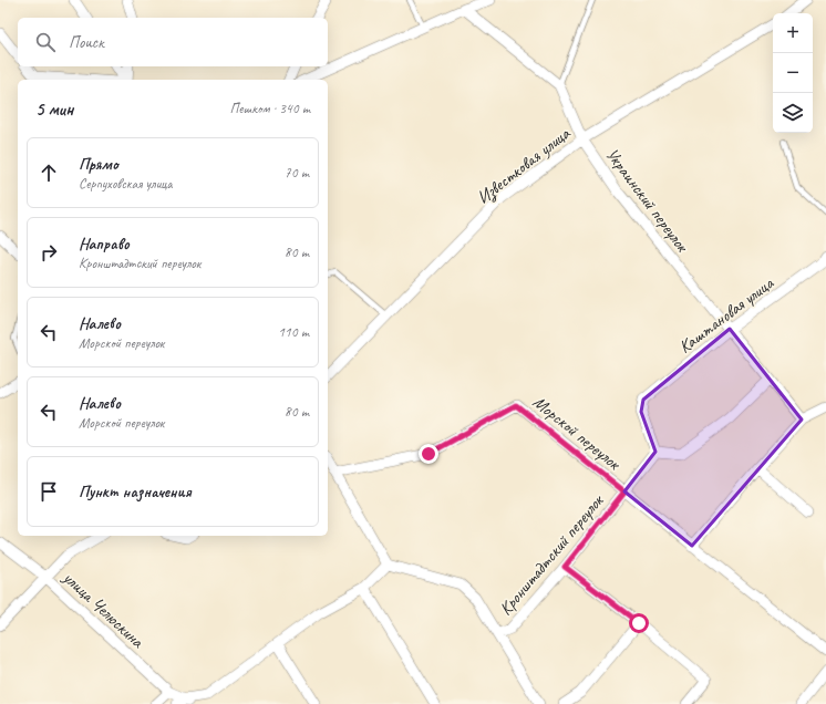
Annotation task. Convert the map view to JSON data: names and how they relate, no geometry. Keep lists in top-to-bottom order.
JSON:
{
  "streets": {
    "street": [
      "Известковая улица",
      "Украинский переулок",
      "Каштановая улица",
      "Морской переулок",
      "Кронштадтский переулок",
      "улица Челюскина"
    ]
  },
  "crossings": [
    ["Известковая улица", "Украинский переулок"],
    ["Украинский переулок", "Каштановая улица"],
    ["Каштановая улица", "Морской переулок"],
    ["Морской переулок", "Кронштадтский переулок"]
  ],
  "page": {
    "map_buttons": ["+", "−"],
    "search": "Поиск",
    "heading": ["5 мин", "Пешком · 340 m"],
    "list": [
      ["Прямо", "Серпуховская улица", "70 m"],
      ["Направо", "Кронштадтский переулок", "80 m"],
      ["Налево", "Морской переулок", "110 m"],
      ["Налево", "Морской переулок", "80 m"],
      "Пункт назначения"
    ]
  }
}
